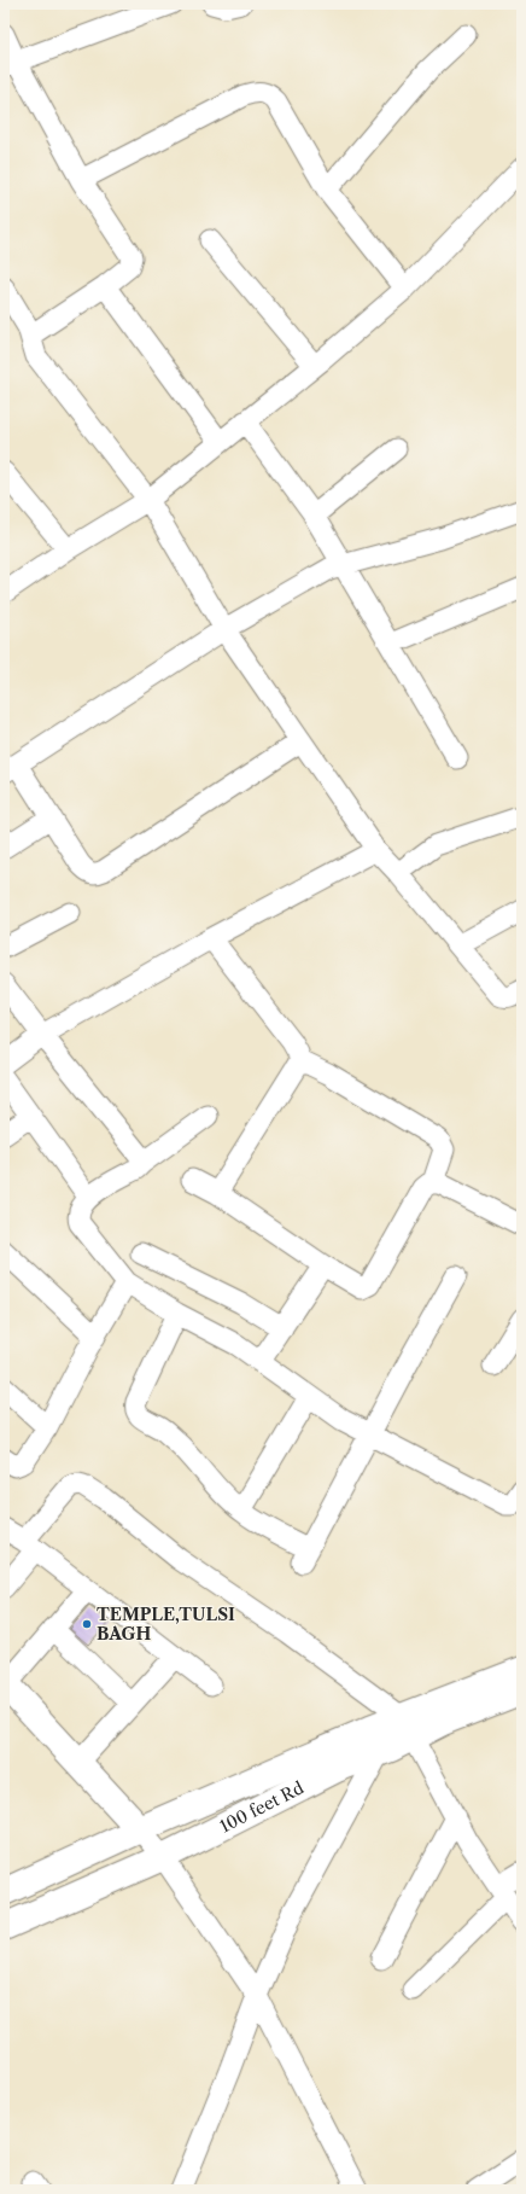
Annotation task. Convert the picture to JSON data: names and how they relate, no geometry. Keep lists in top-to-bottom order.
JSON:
{
  "streets": {
    "main road": ["100 feet Rd"]
  },
  "places": ["TEMPLE,TULSI BAGH"]
}
